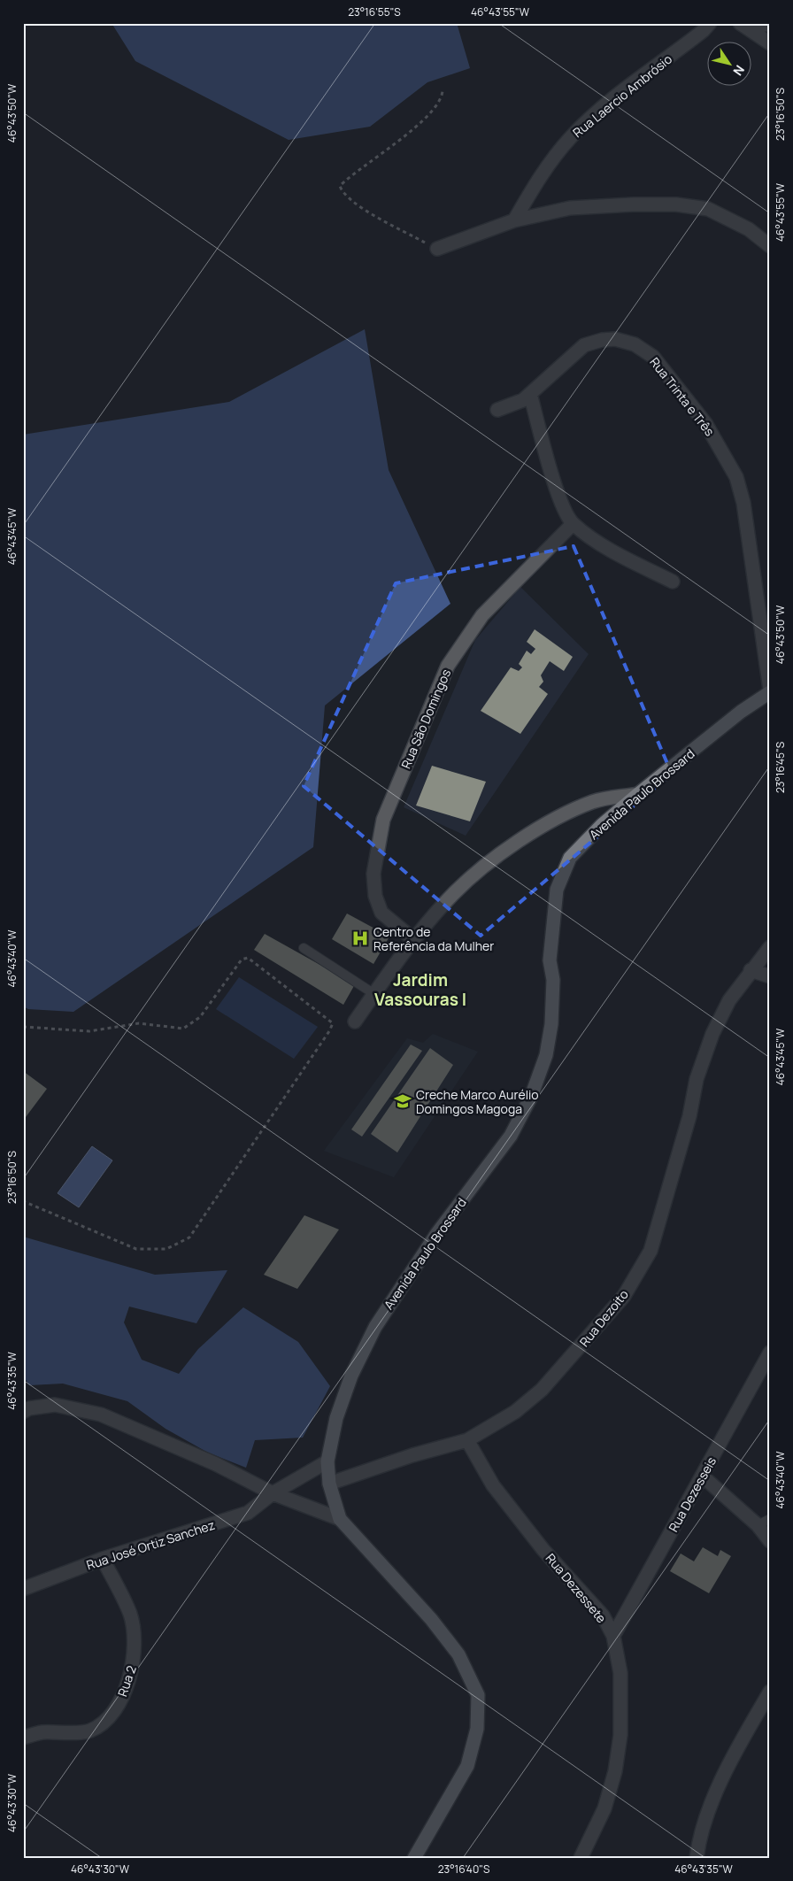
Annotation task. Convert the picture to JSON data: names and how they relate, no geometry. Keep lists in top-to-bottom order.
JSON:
{
  "streets": {
    "main road": ["Avenida Paulo Brossard"],
    "street": [
      "Rua Laercio Ambrósio",
      "Rua Trinta e Três",
      "Rua São Domingos",
      "Rua Dezoito",
      "Rua Dezesseis",
      "Rua José Ortiz Sanchez",
      "Rua Dezessete",
      "Rua 2"
    ]
  },
  "crossings": [
    ["Rua Trinta e Três", "Avenida Paulo Brossard"],
    ["Avenida Paulo Brossard", "Rua Dezoito"],
    ["Avenida Paulo Brossard", "Rua José Ortiz Sanchez"],
    ["Rua Dezoito", "Rua Dezessete"],
    ["Rua Dezesseis", "Rua Dezessete"],
    ["Rua José Ortiz Sanchez", "Rua 2"]
  ],
  "districts": ["Jardim Vassouras I"],
  "places": {
    "hospital": ["Centro de Referência da Mulher"],
    "school or university": ["Creche Marco Aurélio Domingos Magoga"]
  },
  "north": "bottom right",
  "coordinates": [
    "23°16'55\"S",
    "46°43'55\"W",
    "46°43'50\"W",
    "23°16'50\"S",
    "46°43'45\"W",
    "23°16'45\"S",
    "46°43'40\"W",
    "46°43'35\"W",
    "46°43'30\"W",
    "23°16'40\"S"
  ]
}
